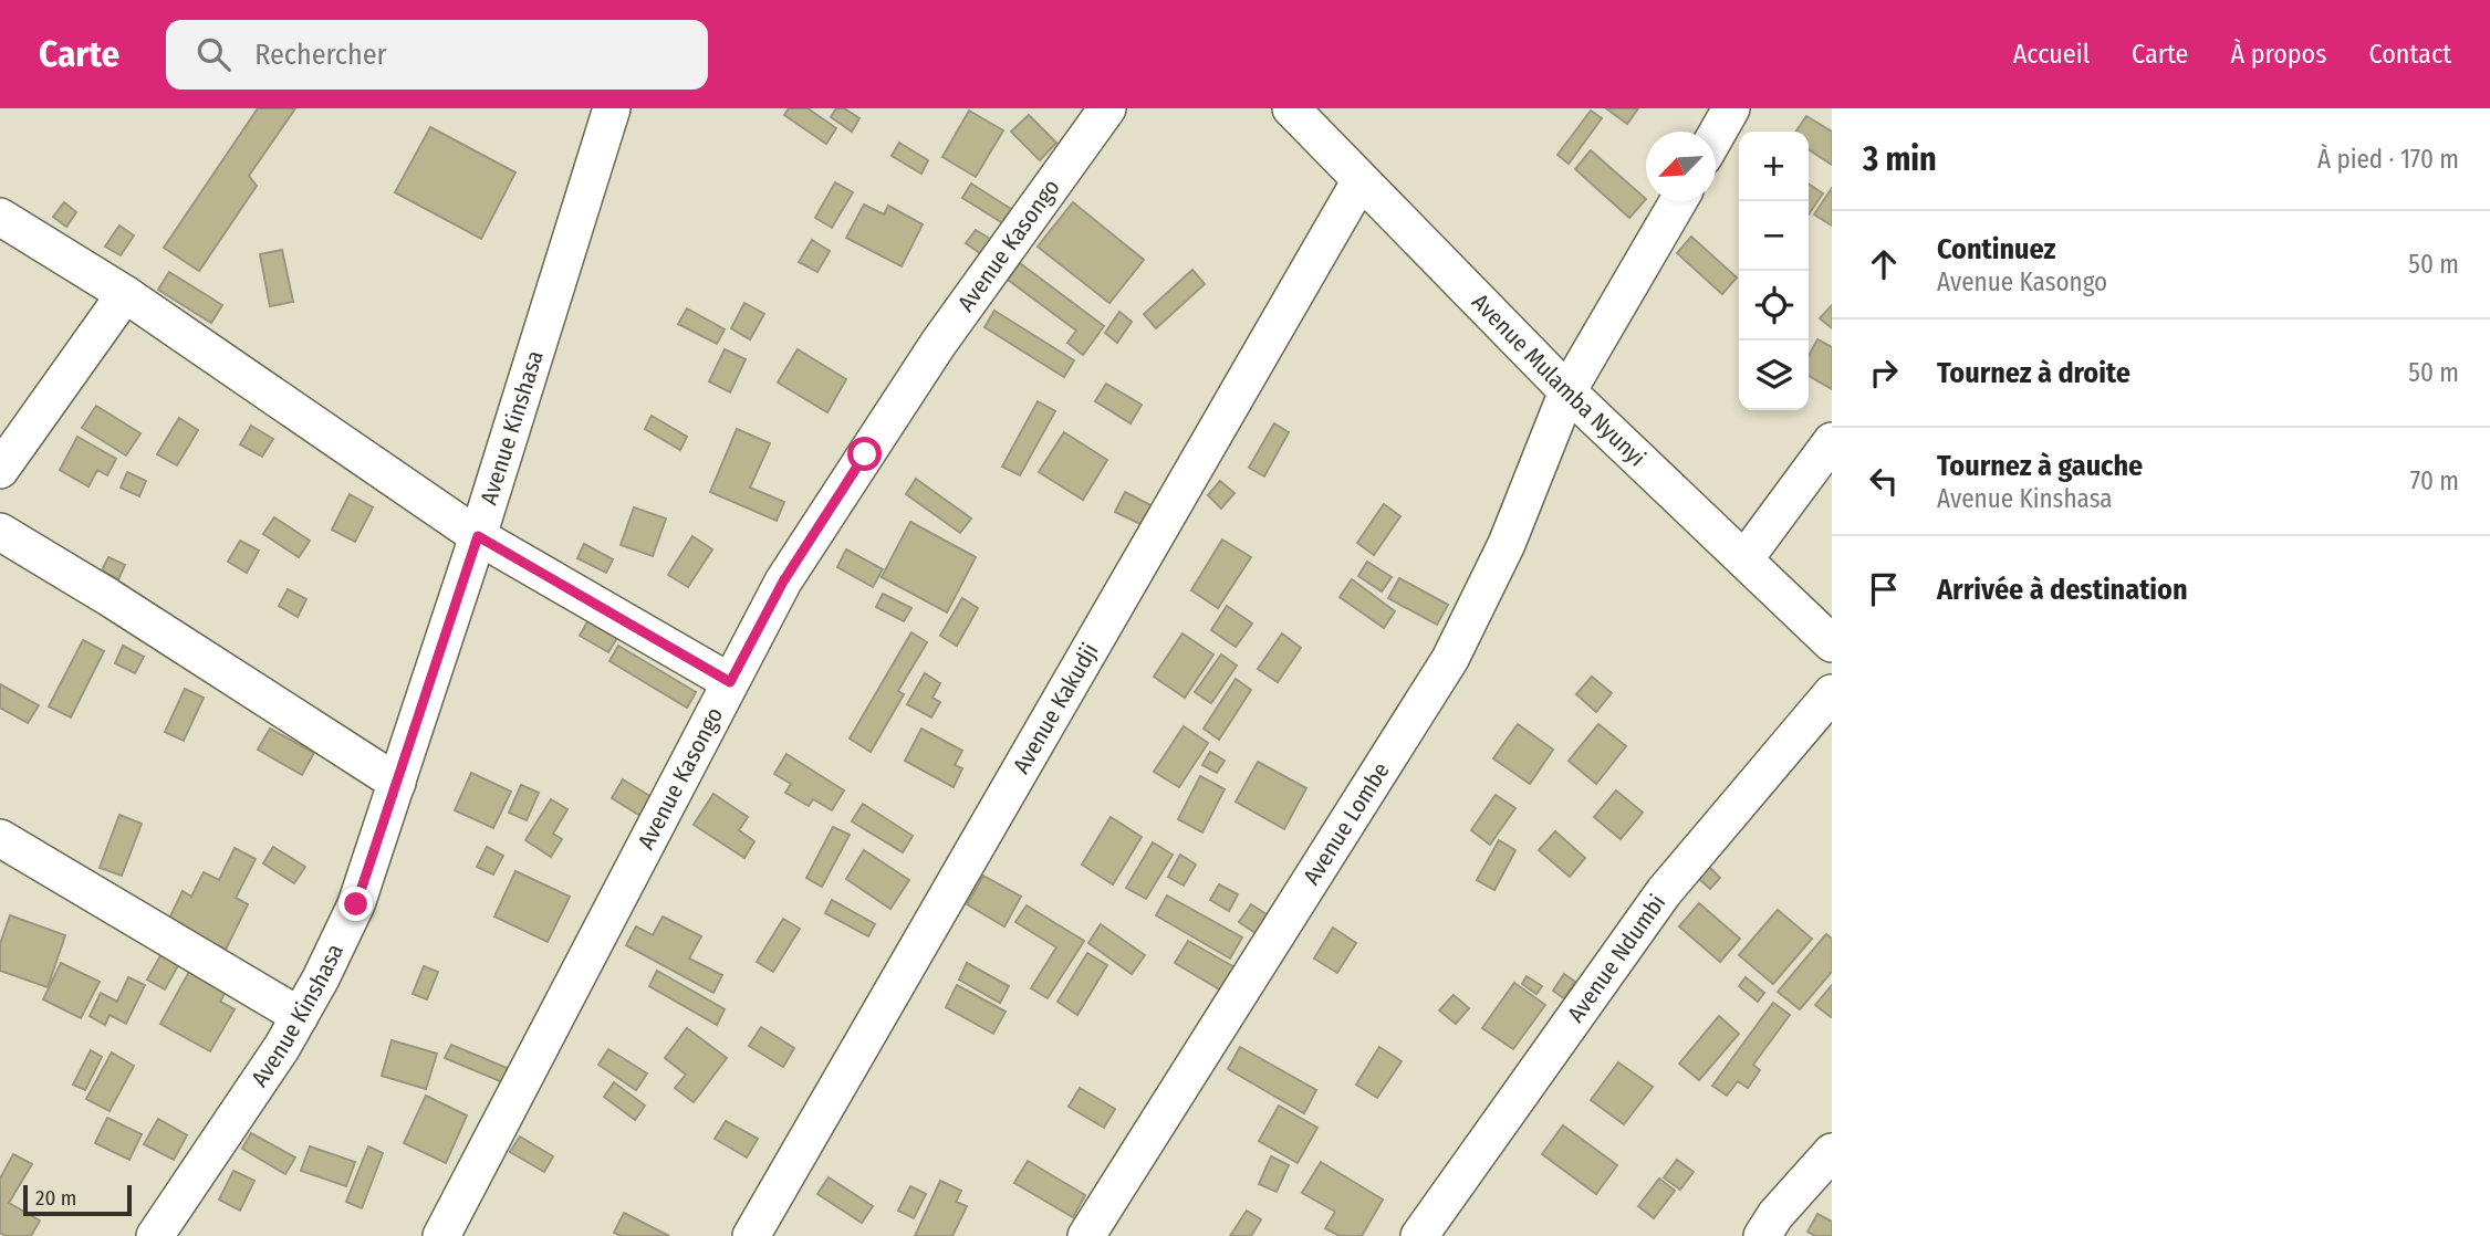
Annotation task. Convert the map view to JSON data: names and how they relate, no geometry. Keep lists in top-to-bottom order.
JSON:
{
  "streets": {
    "street": [
      "Avenue Kasongo",
      "Avenue Mulamba Nyunyi",
      "Avenue Kinshasa",
      "Avenue Kakudji",
      "Avenue Lombe",
      "Avenue Ndumbi"
    ]
  },
  "crossings": [
    ["Avenue Mulamba Nyunyi", "Avenue Kakudji"],
    ["Avenue Mulamba Nyunyi", "Avenue Lombe"]
  ],
  "scale_bar": "20 m",
  "north": "bottom left",
  "page": {
    "header": "Carte",
    "search": "Rechercher",
    "nav": [
      "Accueil",
      "Carte",
      "À propos",
      "Contact"
    ],
    "heading": ["3 min", "À pied · 170 m"],
    "map_buttons": ["+", "−"],
    "list": [
      ["Continuez", "Avenue Kasongo", "50 m"],
      ["Tournez à droite", "50 m"],
      ["Tournez à gauche", "Avenue Kinshasa", "70 m"],
      "Arrivée à destination"
    ],
    "scale": "20 m"
  }
}
